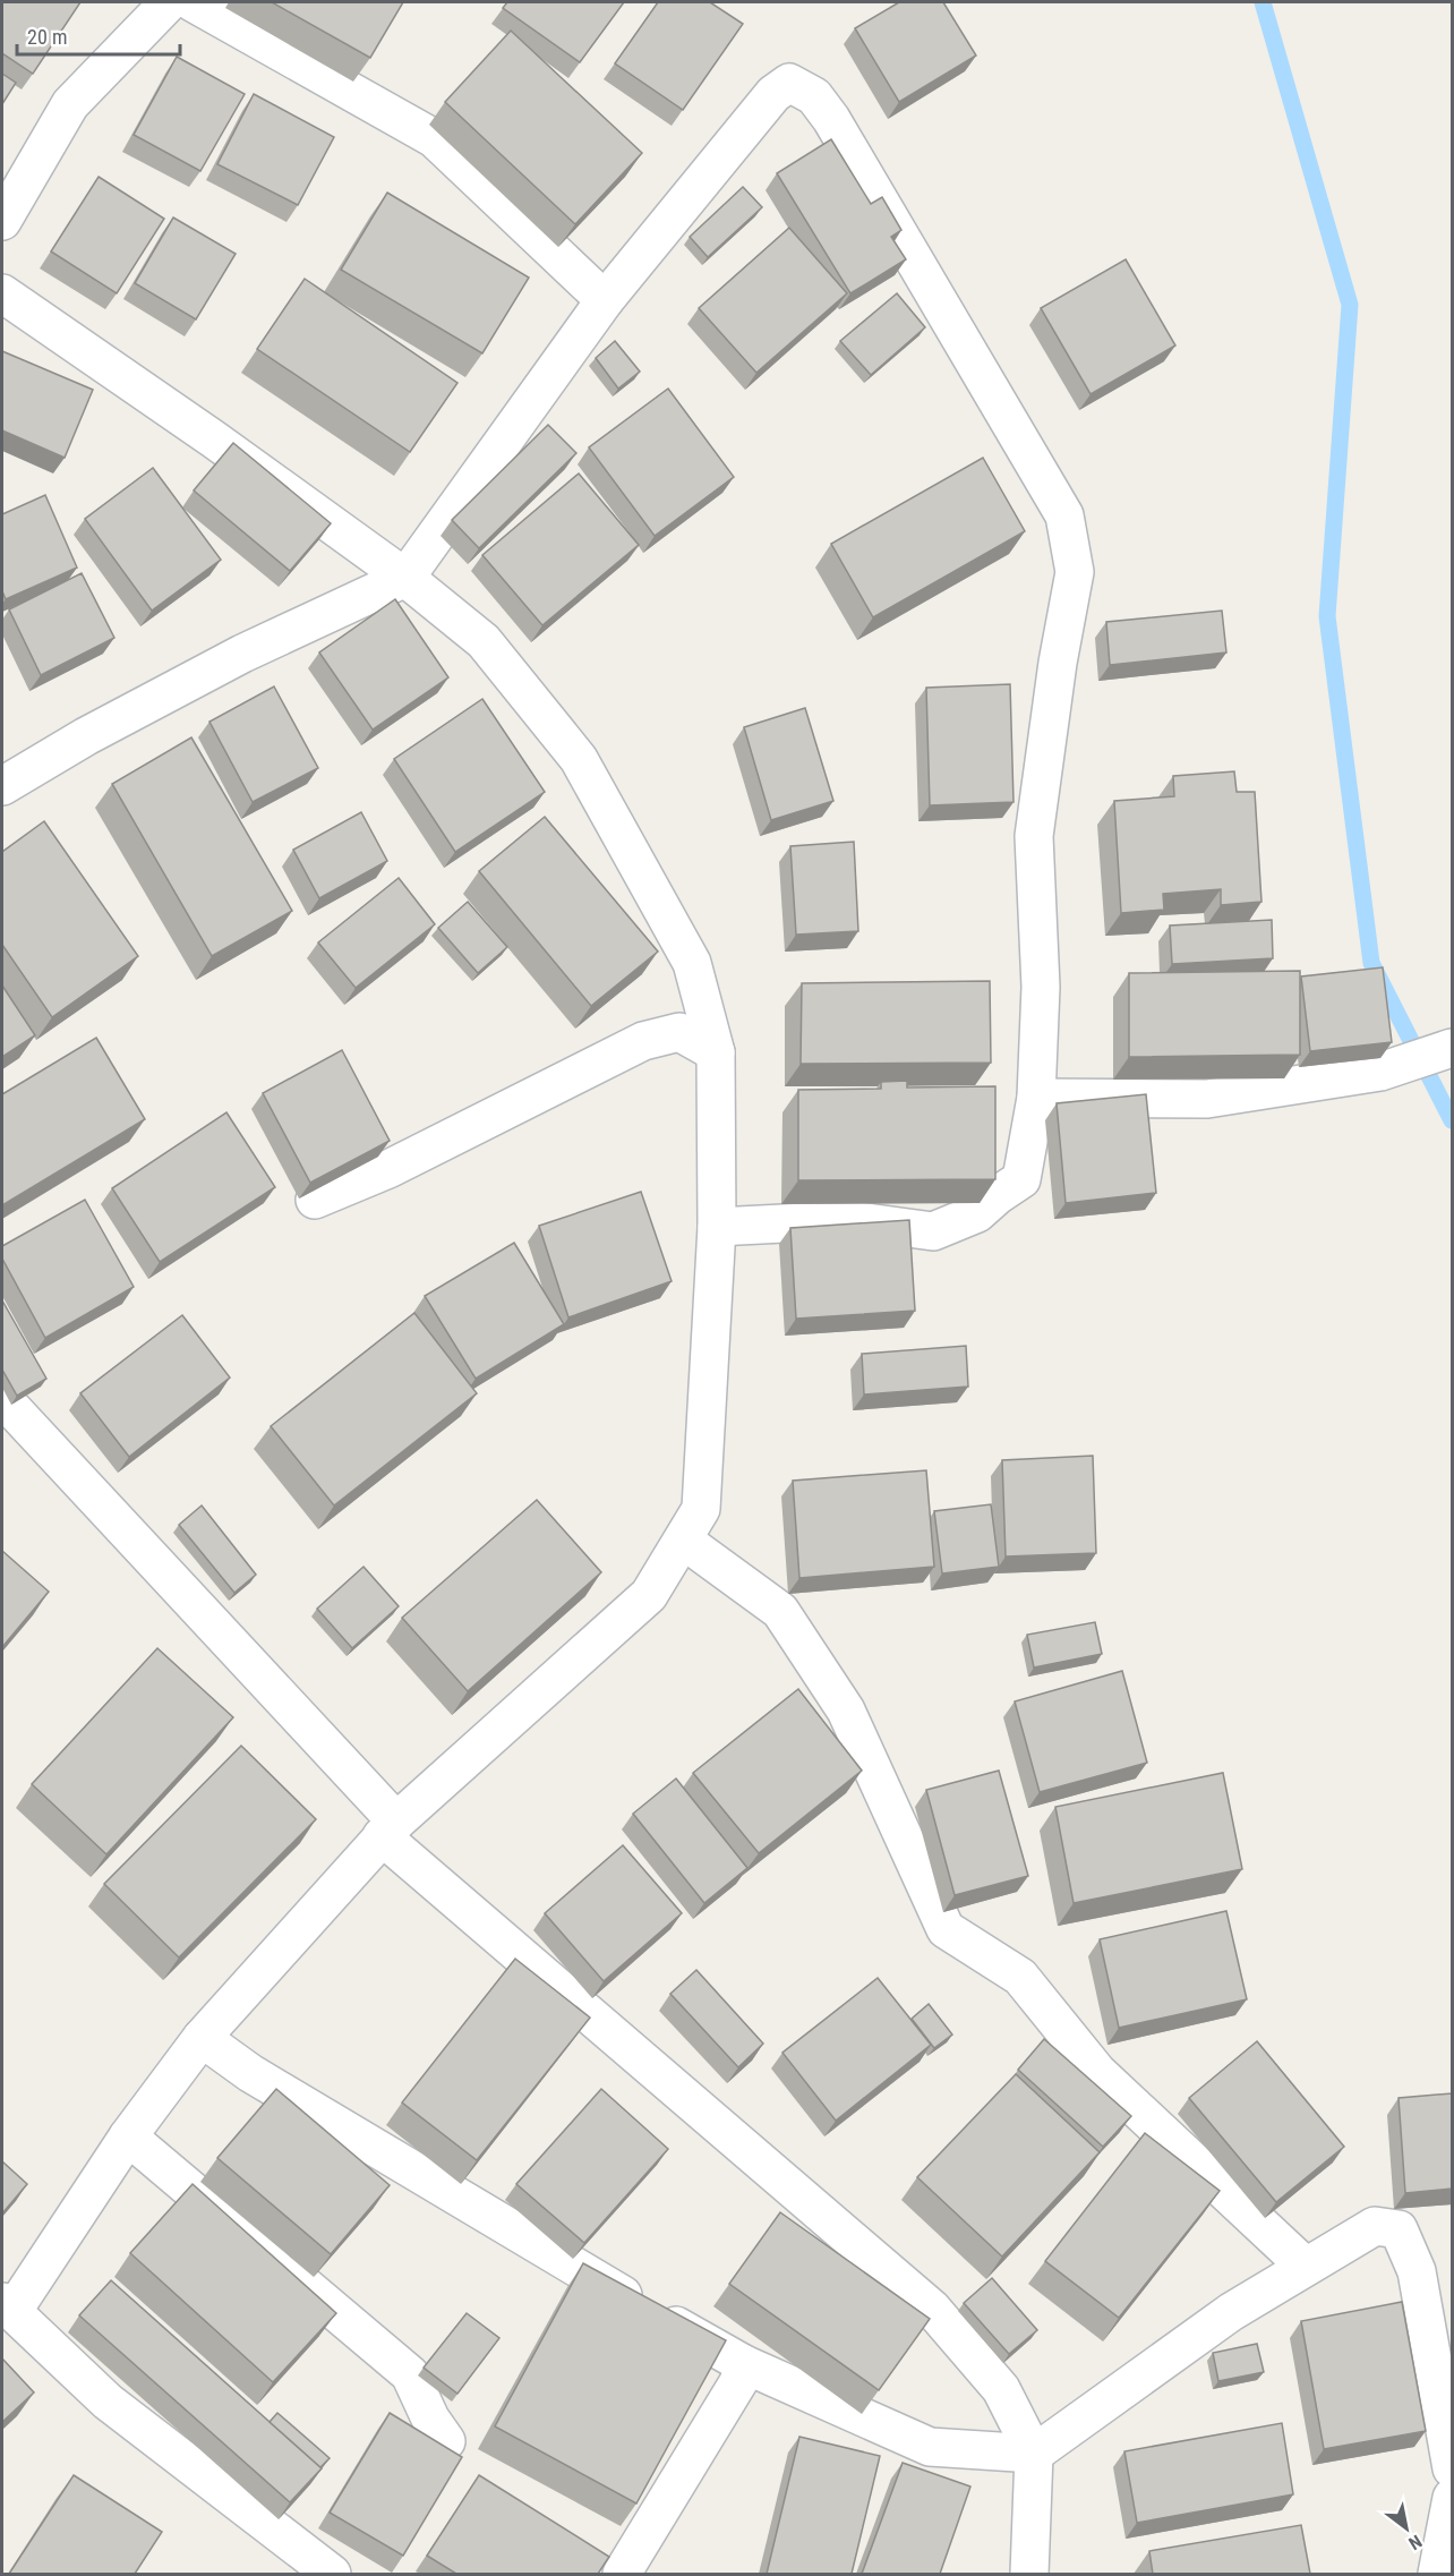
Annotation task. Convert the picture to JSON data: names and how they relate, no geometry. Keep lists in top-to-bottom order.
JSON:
{
  "scale_bar": "20 m",
  "north": "bottom right"
}
